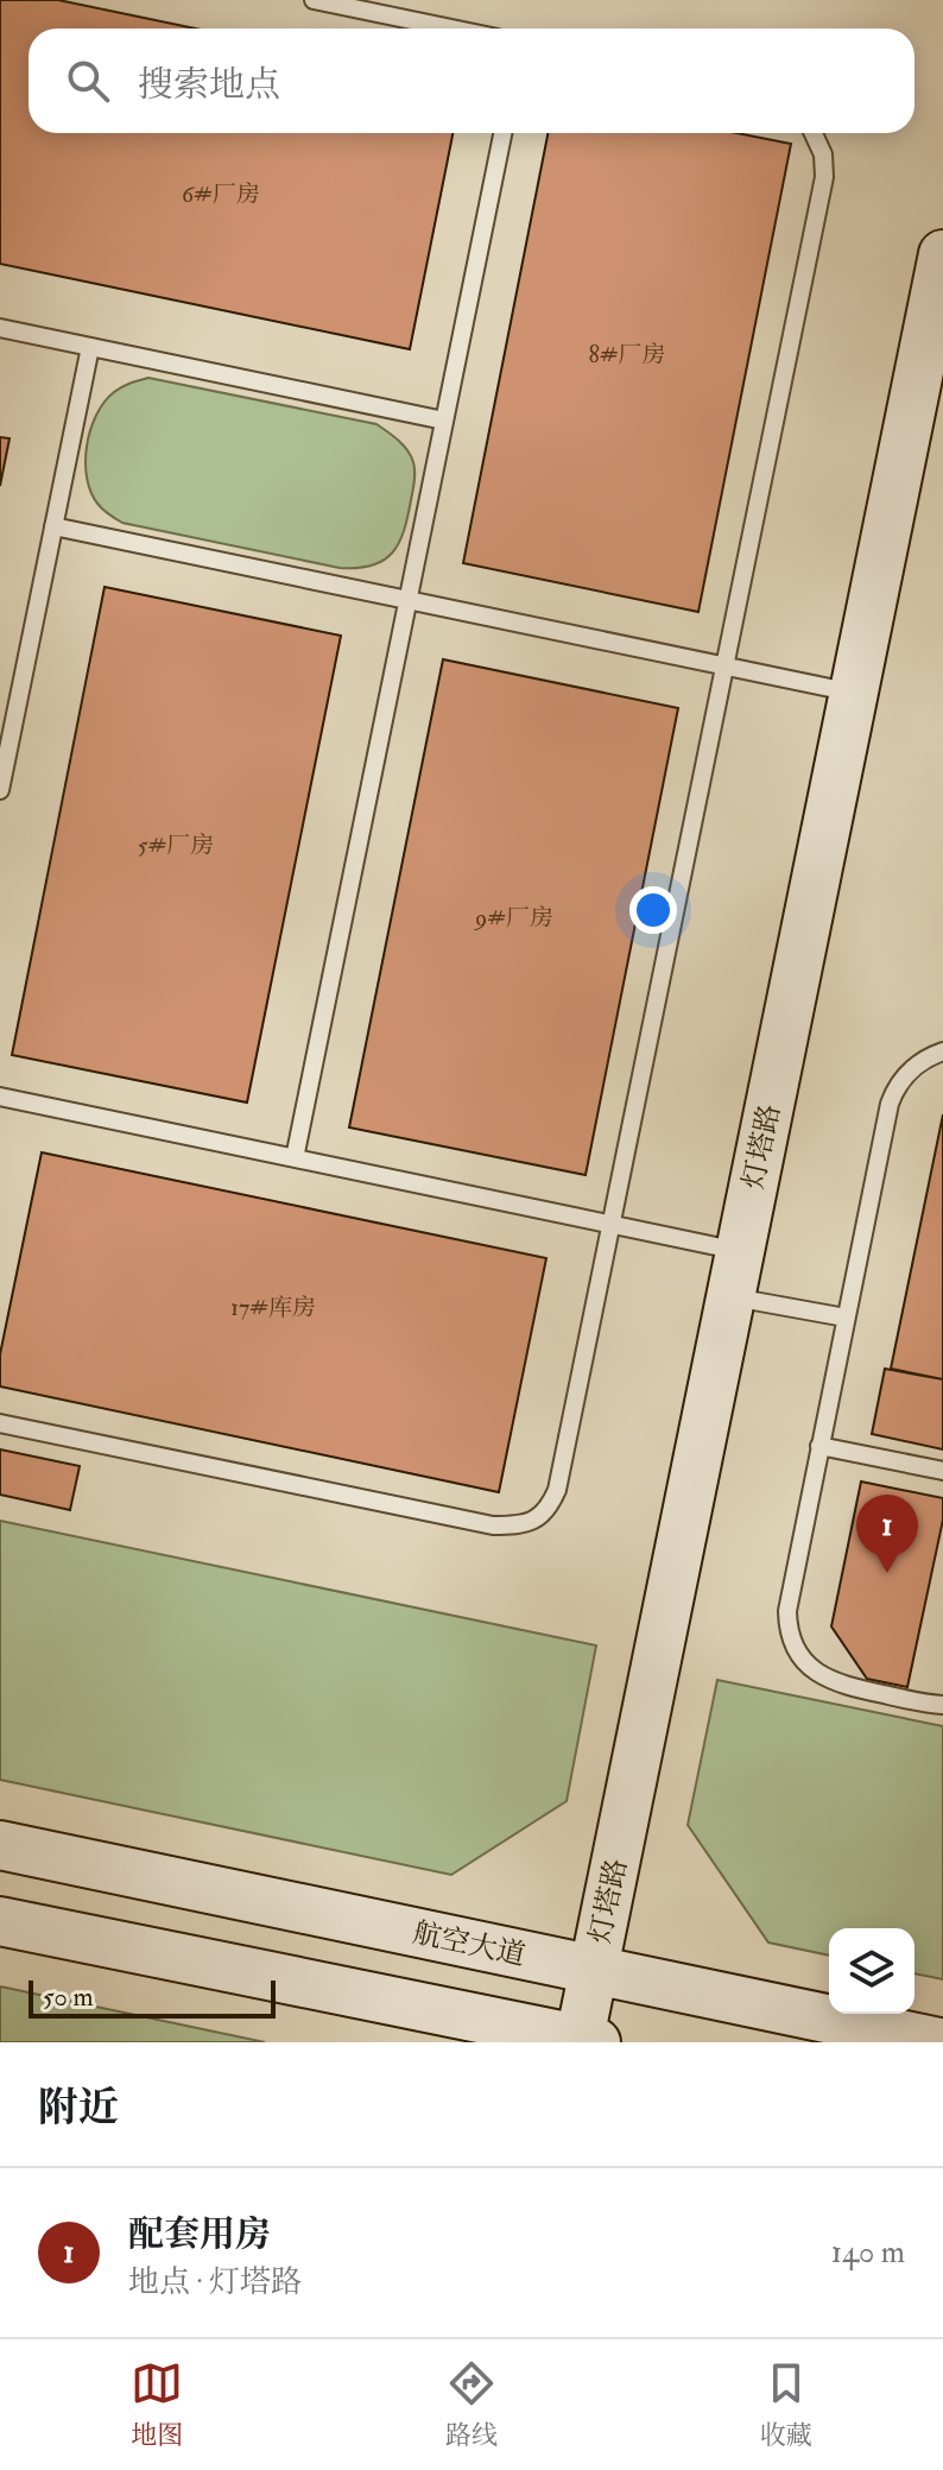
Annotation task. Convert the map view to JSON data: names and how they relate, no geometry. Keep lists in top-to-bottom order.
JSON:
{
  "streets": {
    "main road": ["灯塔路", "航空大道"]
  },
  "crossings": [
    ["灯塔路", "航空大道"]
  ],
  "house_numbers": [
    "6#厂房",
    "8#厂房",
    "5#厂房",
    "9#厂房",
    "17#库房"
  ],
  "scale_bar": "50 m",
  "page": {
    "search": "搜索地点",
    "pins": "1",
    "scale": "50 m",
    "heading": "附近",
    "list": [
      {
        "mark": "1",
        "name": "配套用房",
        "note": "地点 · 灯塔路",
        "value": "140 m"
      }
    ],
    "nav": ["地图", "路线", "收藏"]
  }
}
